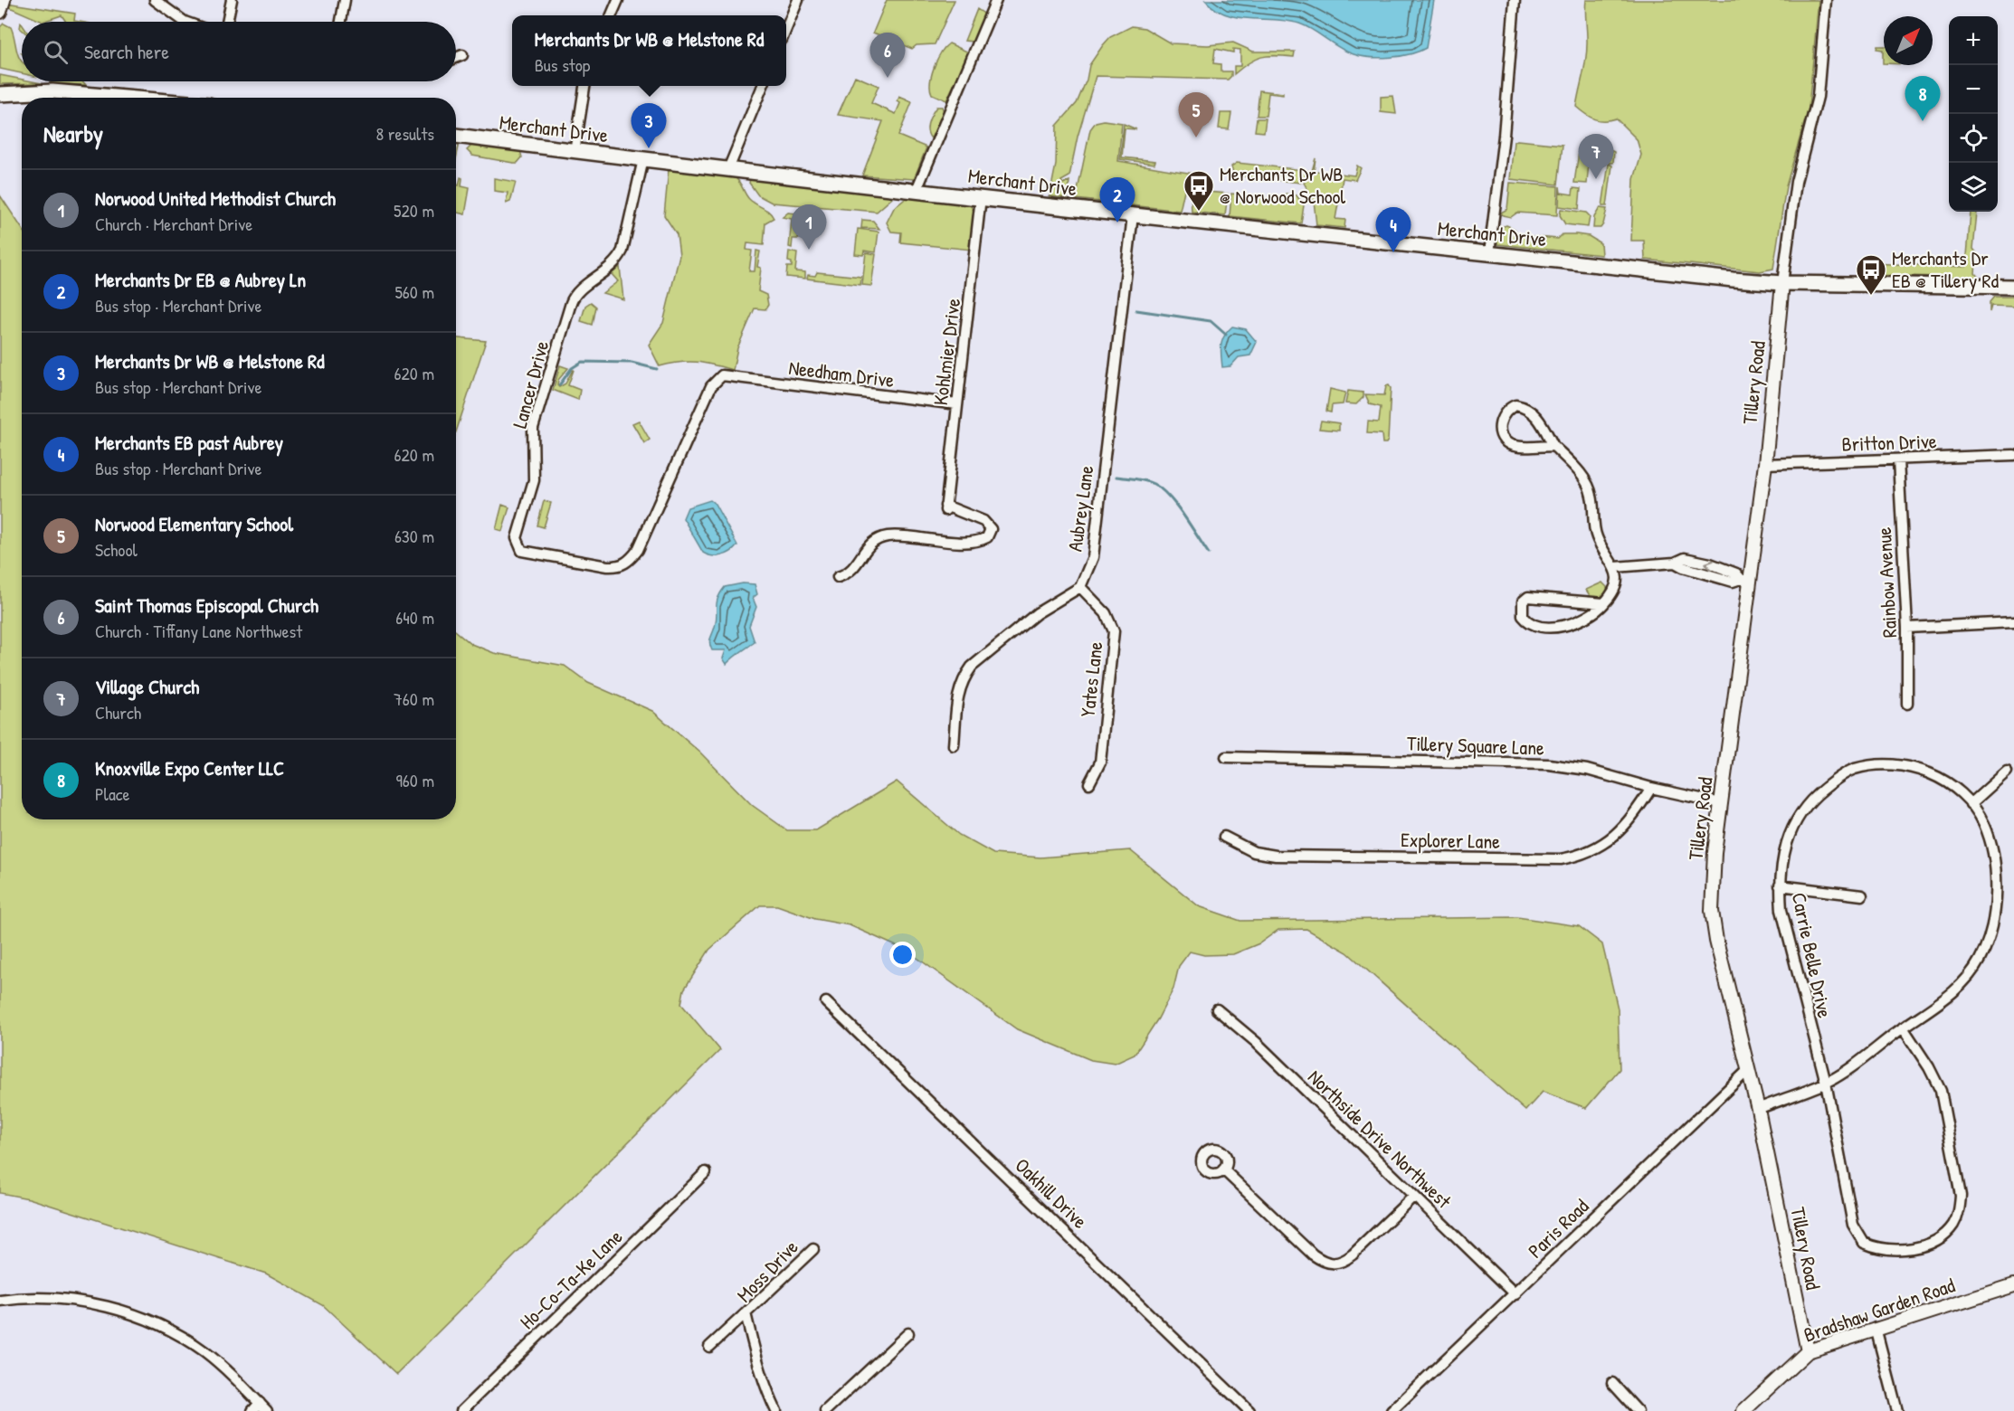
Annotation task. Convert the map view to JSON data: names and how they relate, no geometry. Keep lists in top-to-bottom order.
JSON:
{
  "streets": {
    "main road": ["Merchant Drive"],
    "street": [
      "Kohlmier Drive",
      "Needham Drive",
      "Tillery Road",
      "Lancer Drive",
      "Britton Drive",
      "Aubrey Lane",
      "Rainbow Avenue",
      "Yates Lane",
      "Tillery Square Lane",
      "Explorer Lane",
      "Carrie Belle Drive",
      "Northside Drive Northwest",
      "Oakhill Drive",
      "Paris Road",
      "Moss Drive",
      "Ho-Co-Ta-Ke Lane",
      "Bradshaw Garden Road"
    ]
  },
  "crossings": [
    ["Merchant Drive", "Kohlmier Drive"],
    ["Merchant Drive", "Tillery Road"],
    ["Merchant Drive", "Lancer Drive"],
    ["Merchant Drive", "Aubrey Lane"],
    ["Kohlmier Drive", "Needham Drive"],
    ["Needham Drive", "Lancer Drive"],
    ["Tillery Road", "Britton Drive"],
    ["Tillery Road", "Tillery Square Lane"],
    ["Tillery Road", "Carrie Belle Drive"],
    ["Tillery Road", "Paris Road"],
    ["Tillery Road", "Bradshaw Garden Road"],
    ["Britton Drive", "Rainbow Avenue"],
    ["Aubrey Lane", "Yates Lane"],
    ["Tillery Square Lane", "Explorer Lane"],
    ["Northside Drive Northwest", "Paris Road"]
  ],
  "places": {
    "bus stop": ["Merchants Dr WB @ Norwood School", "Merchants Dr EB @ Tillery Rd"]
  },
  "north": "top right",
  "page": {
    "popup": ["Merchants Dr WB @ Melstone Rd", "Bus stop"],
    "map_buttons": ["+", "−"],
    "search": "Search here",
    "pins": [
      "6",
      "8",
      "5",
      "3",
      "7",
      "2",
      "1",
      "4"
    ],
    "heading": ["Nearby", "8 results"],
    "list": [
      {
        "mark": "1",
        "name": "Norwood United Methodist Church",
        "note": "Church · Merchant Drive",
        "value": "520 m"
      },
      {
        "mark": "2",
        "name": "Merchants Dr EB @ Aubrey Ln",
        "note": "Bus stop · Merchant Drive",
        "value": "560 m"
      },
      {
        "mark": "3",
        "name": "Merchants Dr WB @ Melstone Rd",
        "note": "Bus stop · Merchant Drive",
        "value": "620 m"
      },
      {
        "mark": "4",
        "name": "Merchants EB past Aubrey",
        "note": "Bus stop · Merchant Drive",
        "value": "620 m"
      },
      {
        "mark": "5",
        "name": "Norwood Elementary School",
        "note": "School",
        "value": "630 m"
      },
      {
        "mark": "6",
        "name": "Saint Thomas Episcopal Church",
        "note": "Church · Tiffany Lane Northwest",
        "value": "640 m"
      },
      {
        "mark": "7",
        "name": "Village Church",
        "note": "Church",
        "value": "760 m"
      },
      {
        "mark": "8",
        "name": "Knoxville Expo Center LLC",
        "note": "Place",
        "value": "960 m"
      }
    ]
  }
}
